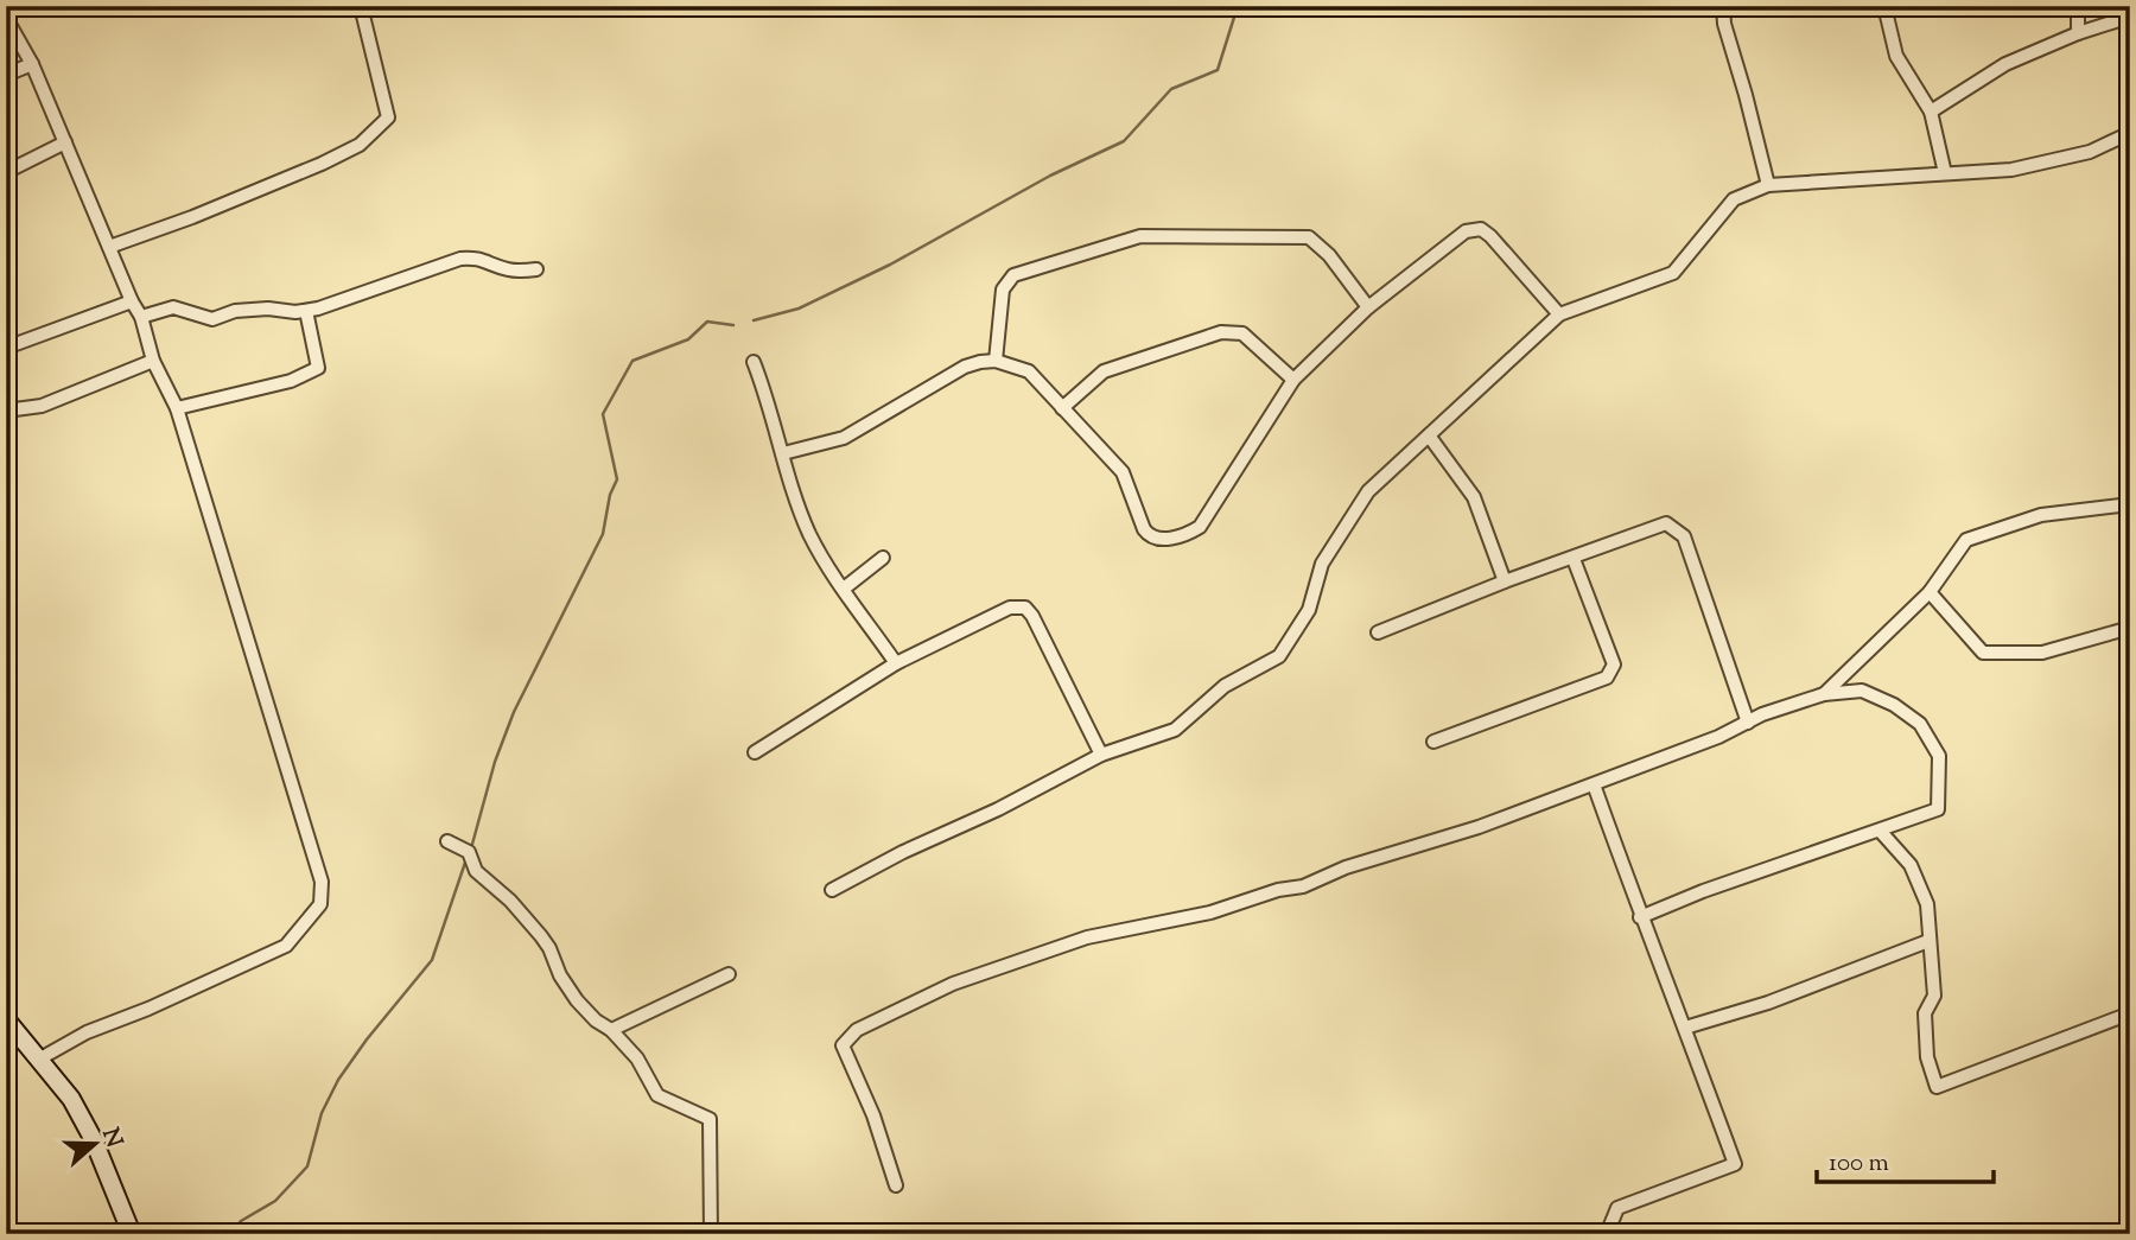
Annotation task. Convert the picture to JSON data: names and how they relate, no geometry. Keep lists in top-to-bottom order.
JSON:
{
  "scale_bar": "100 m",
  "north": "right"
}
